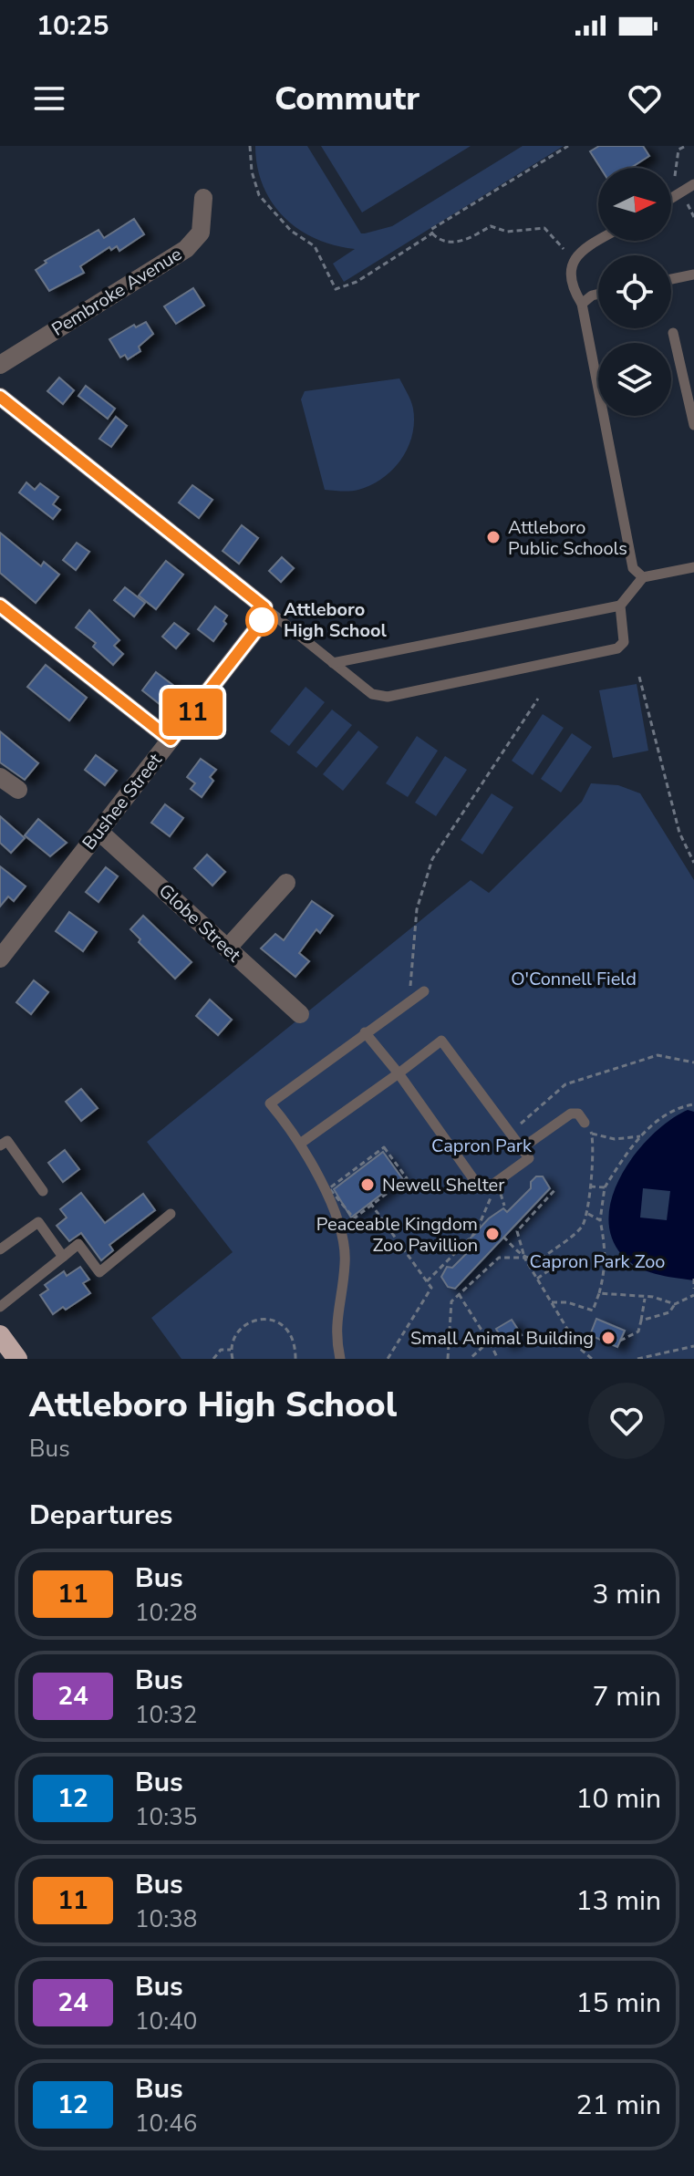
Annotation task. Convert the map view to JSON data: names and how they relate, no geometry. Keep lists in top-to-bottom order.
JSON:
{
  "streets": {
    "street": ["Pembroke Avenue", "Bushee Street", "Globe Street"]
  },
  "crossings": [
    ["Bushee Street", "Globe Street"]
  ],
  "parks": ["O'Connell Field", "Capron Park", "Capron Park Zoo"],
  "places": [
    "Attleboro Public Schools",
    "Attleboro High School",
    "Newell Shelter",
    "Peaceable Kingdom Zoo Pavillion",
    "Small Animal Building"
  ],
  "lines": ["bus line 11"],
  "north": "right",
  "page": {
    "status": "10:25",
    "header": "Commutr",
    "on_map": "11",
    "heading": [
      ["Attleboro High School", "Bus"],
      "Departures"
    ],
    "list": [
      {
        "mark": "11",
        "name": "Bus",
        "note": "10:28",
        "value": "3 min"
      },
      {
        "mark": "24",
        "name": "Bus",
        "note": "10:32",
        "value": "7 min"
      },
      {
        "mark": "12",
        "name": "Bus",
        "note": "10:35",
        "value": "10 min"
      },
      {
        "mark": "11",
        "name": "Bus",
        "note": "10:38",
        "value": "13 min"
      },
      {
        "mark": "24",
        "name": "Bus",
        "note": "10:40",
        "value": "15 min"
      },
      {
        "mark": "12",
        "name": "Bus",
        "note": "10:46",
        "value": "21 min"
      }
    ]
  }
}
